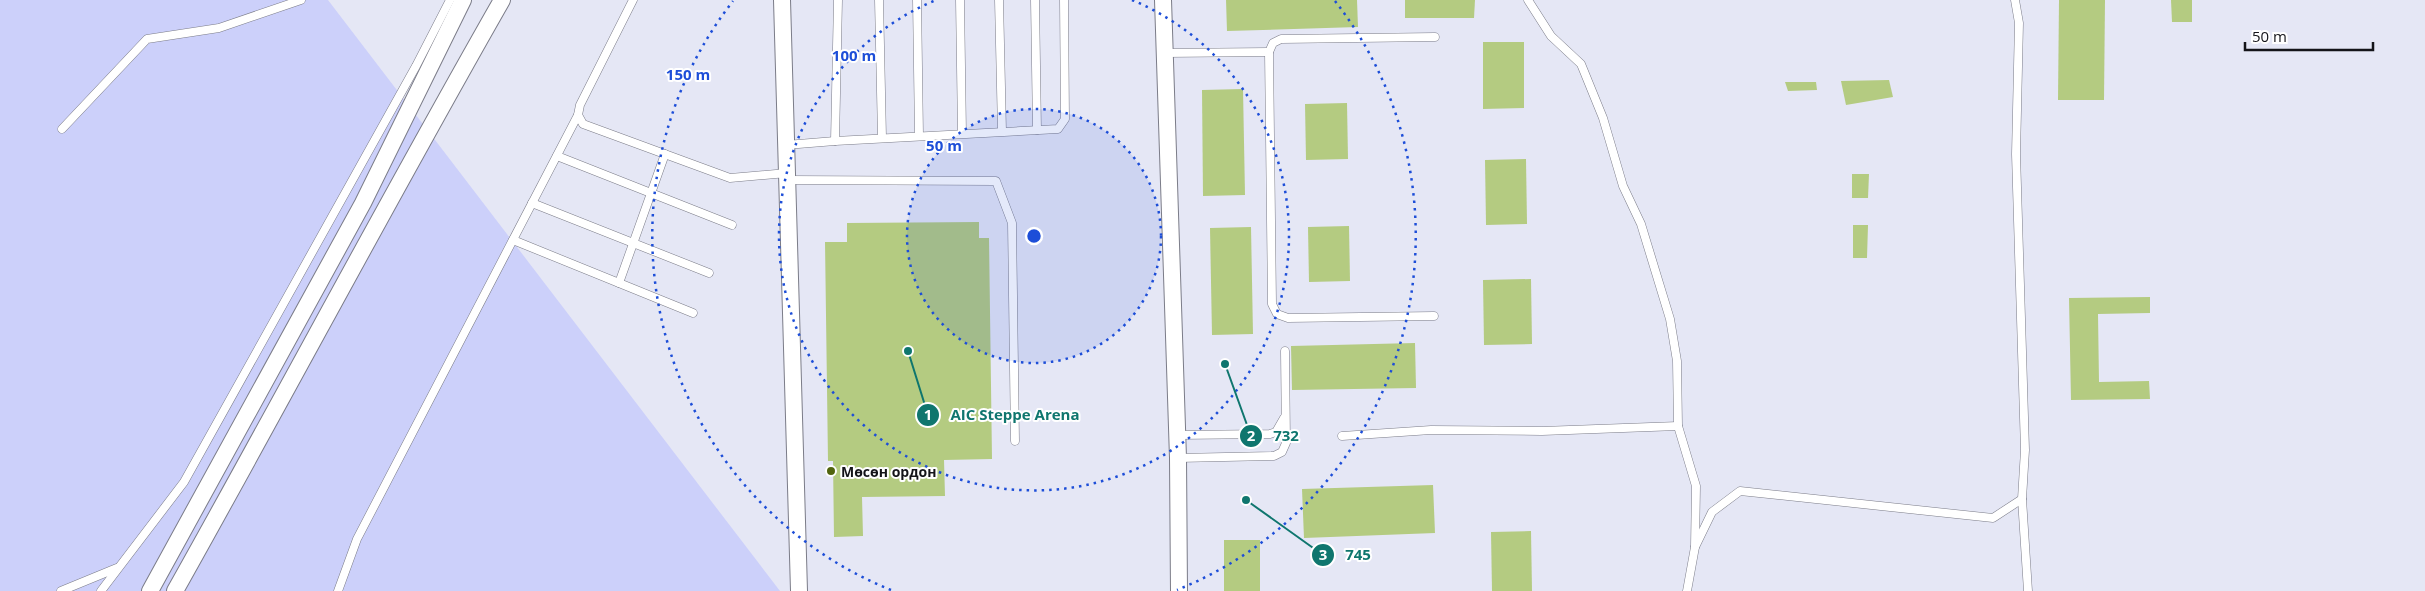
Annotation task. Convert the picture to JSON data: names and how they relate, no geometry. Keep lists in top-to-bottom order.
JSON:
{
  "places": [
    "AIC Steppe Arena",
    "732",
    "Мөсөн ордон",
    "745"
  ],
  "scale_bar": "50 m",
  "rings": ["100 m", "150 m", "50 m"]
}
